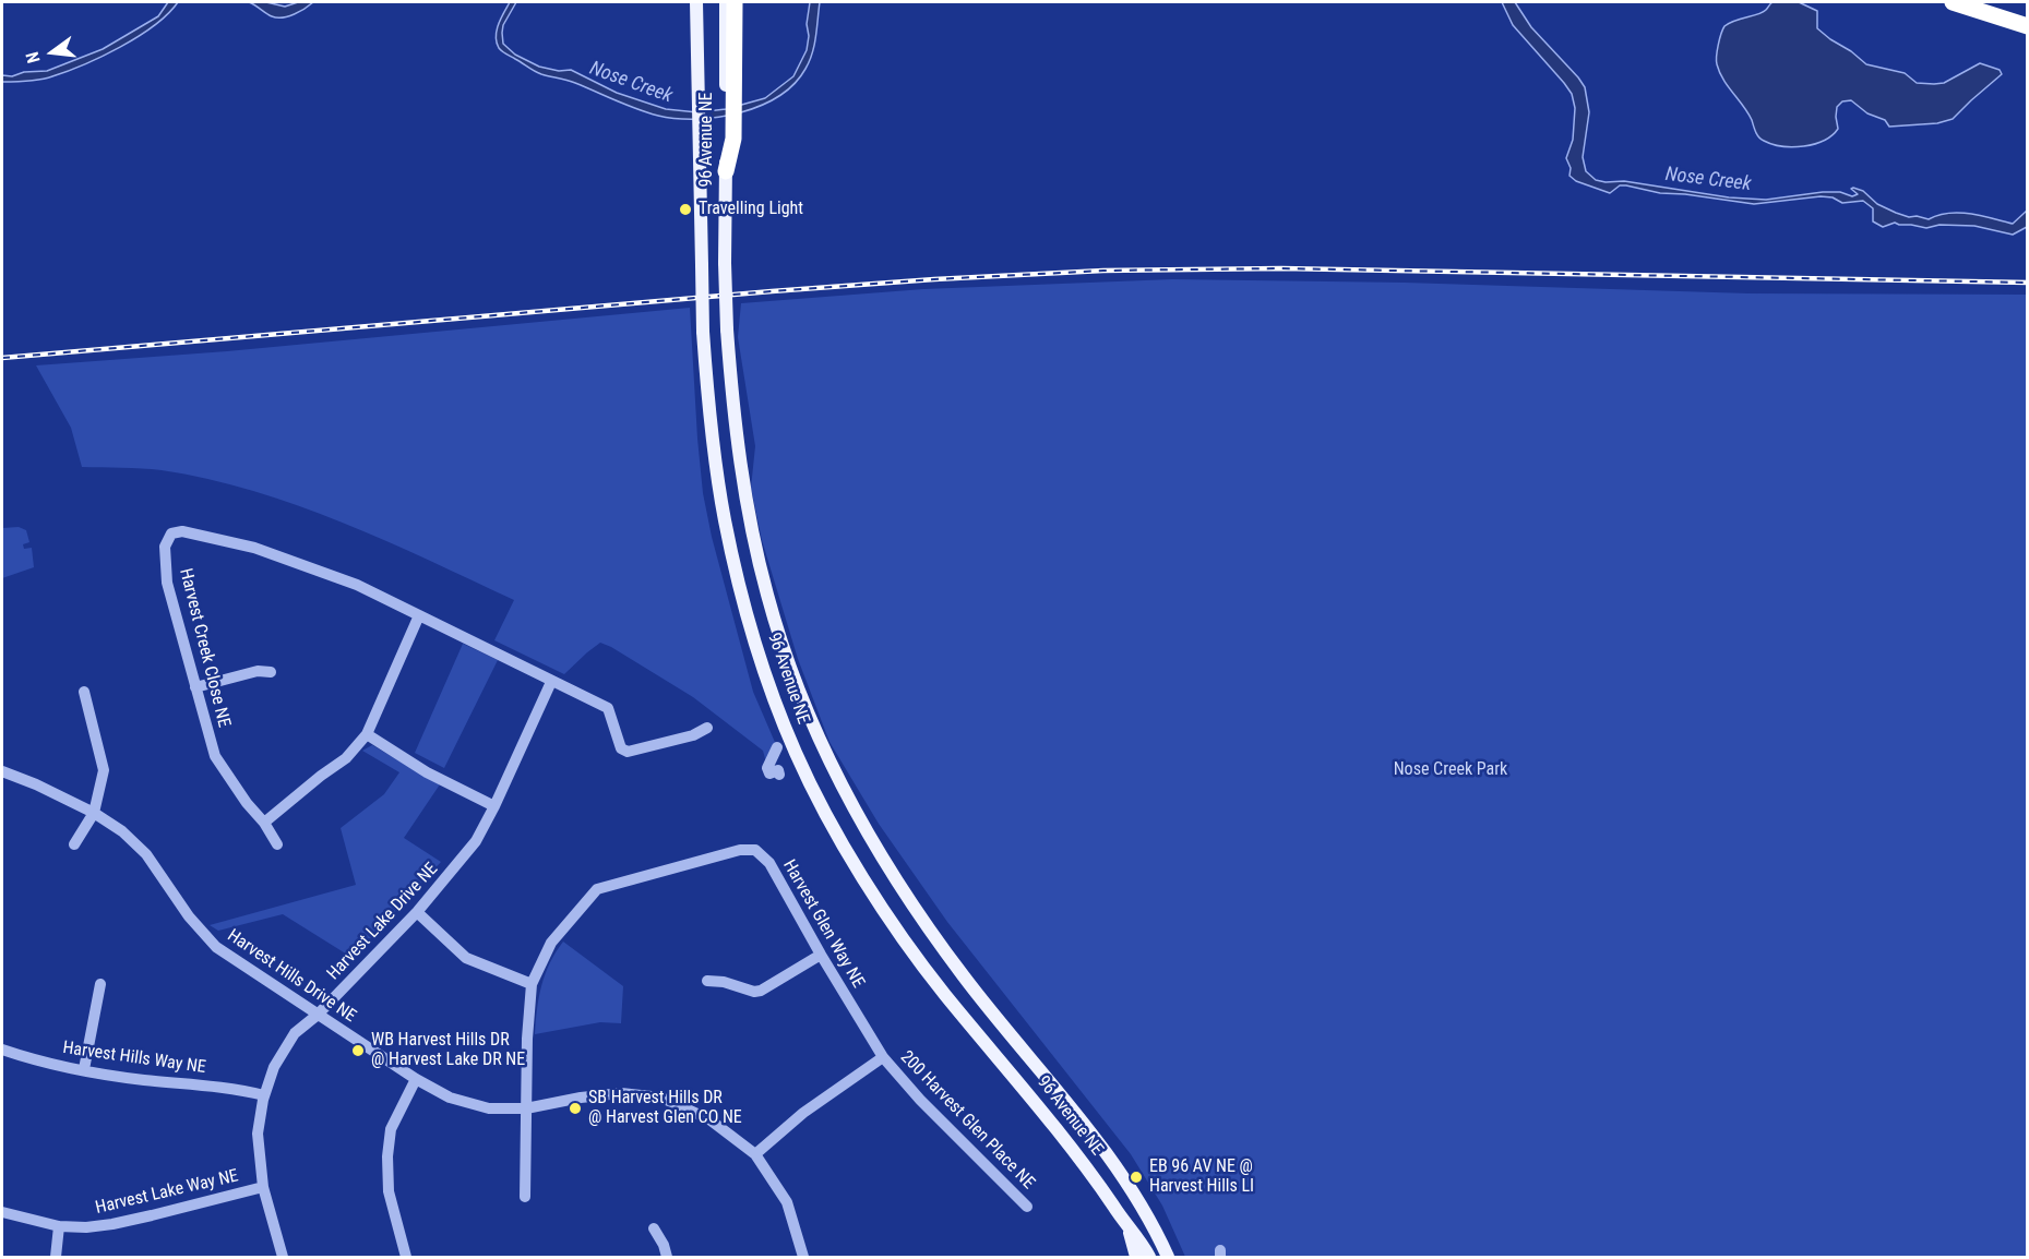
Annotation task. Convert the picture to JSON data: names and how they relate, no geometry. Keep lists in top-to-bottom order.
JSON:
{
  "streets": {
    "main road": ["96 Avenue NE"],
    "street": [
      "Harvest Creek Close NE",
      "Harvest Lake Drive NE",
      "Harvest Glen Way NE",
      "Harvest Hills Drive NE",
      "Harvest Hills Way NE",
      "200 Harvest Glen Place NE",
      "Harvest Lake Way NE"
    ]
  },
  "crossings": [
    ["Harvest Creek Close NE", "Harvest Lake Drive NE"],
    ["Harvest Lake Drive NE", "Harvest Hills Drive NE"],
    ["Harvest Lake Drive NE", "Harvest Hills Way NE"],
    ["Harvest Lake Drive NE", "Harvest Lake Way NE"],
    ["Harvest Glen Way NE", "Harvest Hills Drive NE"],
    ["Harvest Glen Way NE", "200 Harvest Glen Place NE"]
  ],
  "water": ["Nose Creek"],
  "parks": ["Nose Creek Park"],
  "places": [
    "Travelling Light",
    "WB Harvest Hills DR @ Harvest Lake DR NE",
    "SB Harvest Hills DR @ Harvest Glen CO NE",
    "EB 96 AV NE @ Harvest Hills LI"
  ],
  "north": "left"
}
